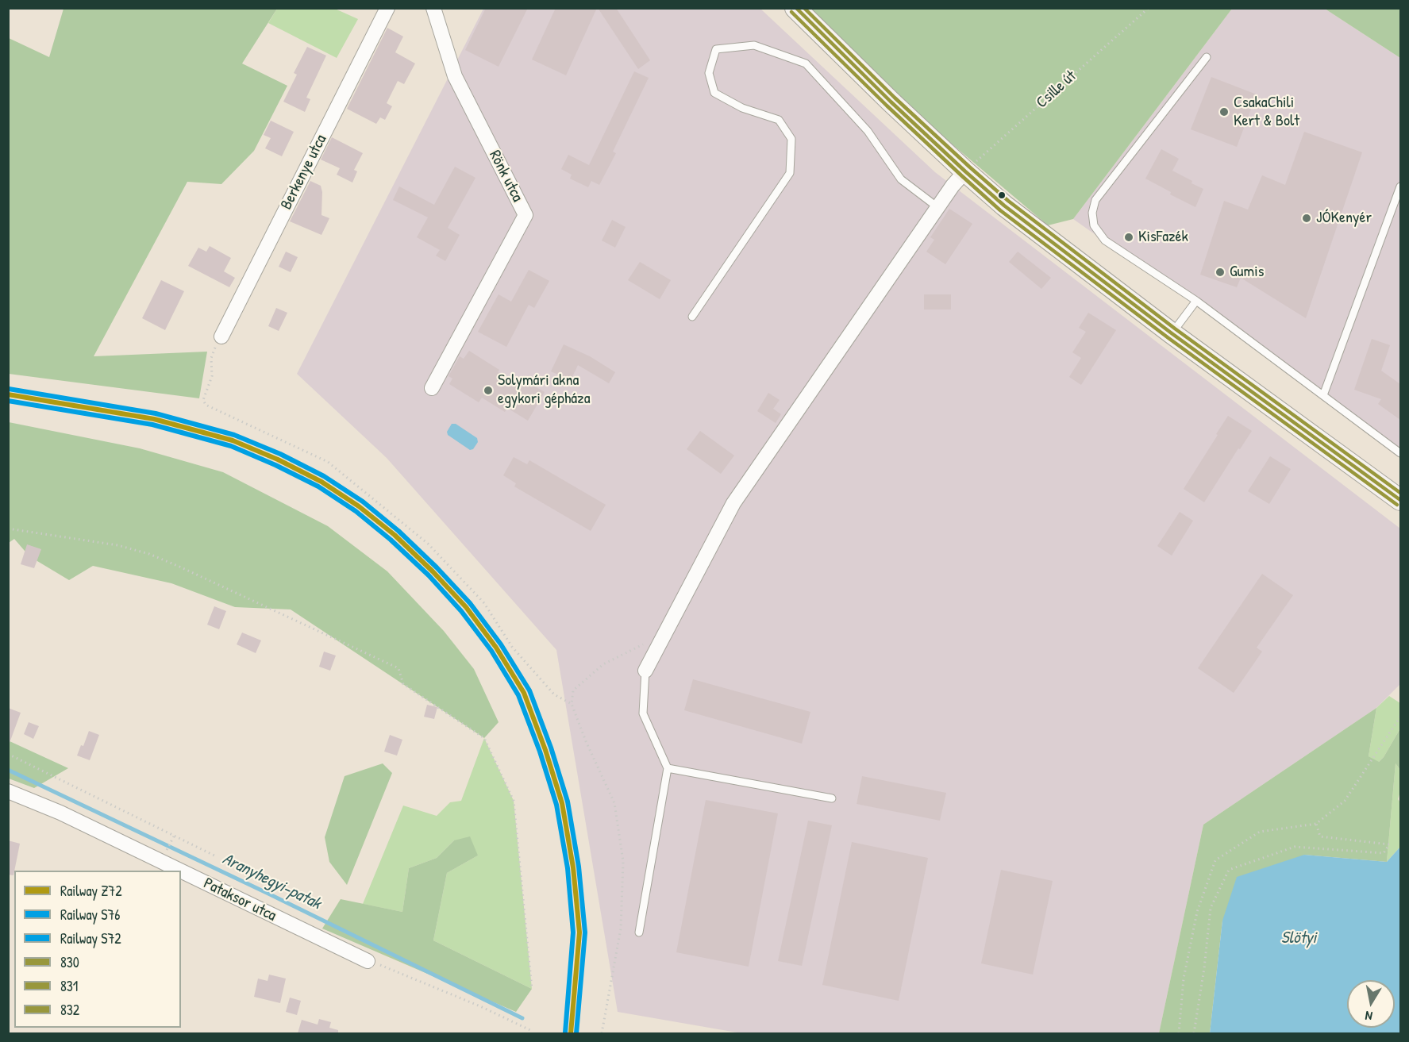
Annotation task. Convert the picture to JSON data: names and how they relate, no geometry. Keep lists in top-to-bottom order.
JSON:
{
  "streets": {
    "street": ["Berkenye utca", "Rönk utca", "Pataksor utca"],
    "path": ["Csille út"]
  },
  "water": ["Aranyhegyi-patak", "Slötyi"],
  "places": [
    "CsakaChili Kert & Bolt",
    "JÓKenyér",
    "KisFazék",
    "Gumis",
    "Solymári akna egykori gépháza"
  ],
  "lines": [
    "transit line 830",
    "transit line 832",
    "transit line 831",
    "rail line S72",
    "rail line Z72",
    "rail line S76"
  ],
  "legend": [
    "Railway Z72",
    "Railway S76",
    "Railway S72",
    "830",
    "831",
    "832"
  ],
  "north": "bottom"
}
